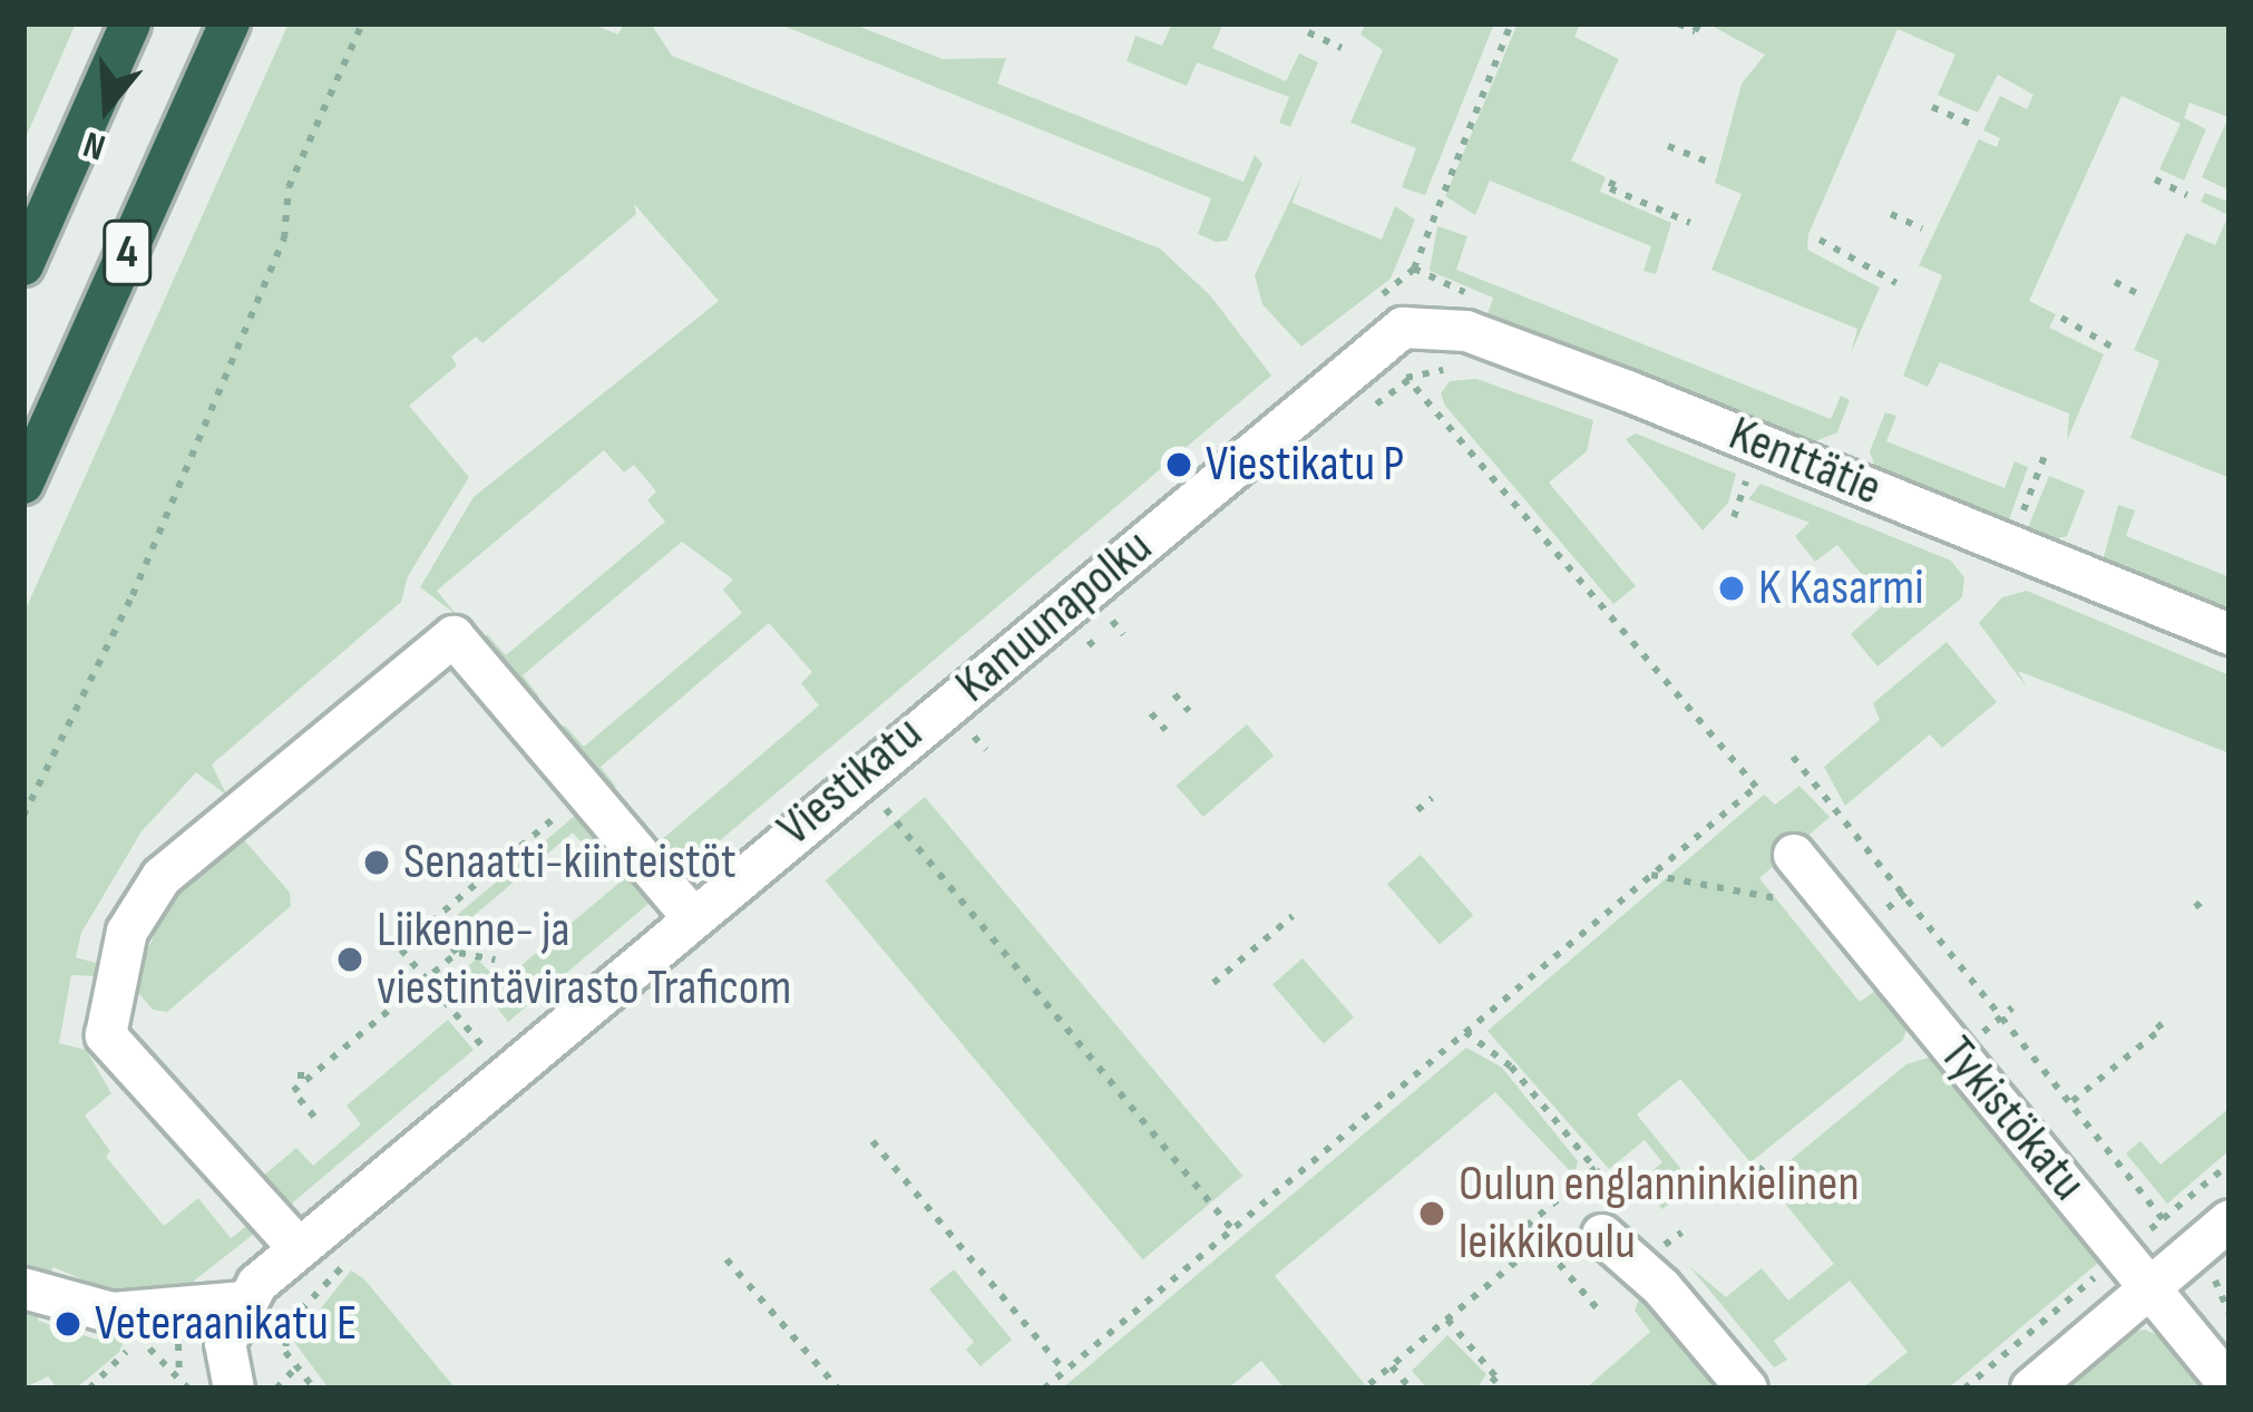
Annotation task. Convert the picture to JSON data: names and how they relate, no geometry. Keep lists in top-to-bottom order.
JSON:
{
  "streets": {
    "highway": ["4"],
    "street": ["Kenttätie", "Viestikatu", "Tykistökatu"],
    "path": ["Kanuunapolku"]
  },
  "crossings": [
    ["Kenttätie", "Viestikatu"]
  ],
  "places": [
    "Viestikatu P",
    "K Kasarmi",
    "Senaatti-kiinteistöt",
    "Liikenne- ja viestintävirasto Traficom",
    "Oulun englanninkielinen leikkikoulu",
    "Veteraanikatu E"
  ],
  "north": "bottom"
}
